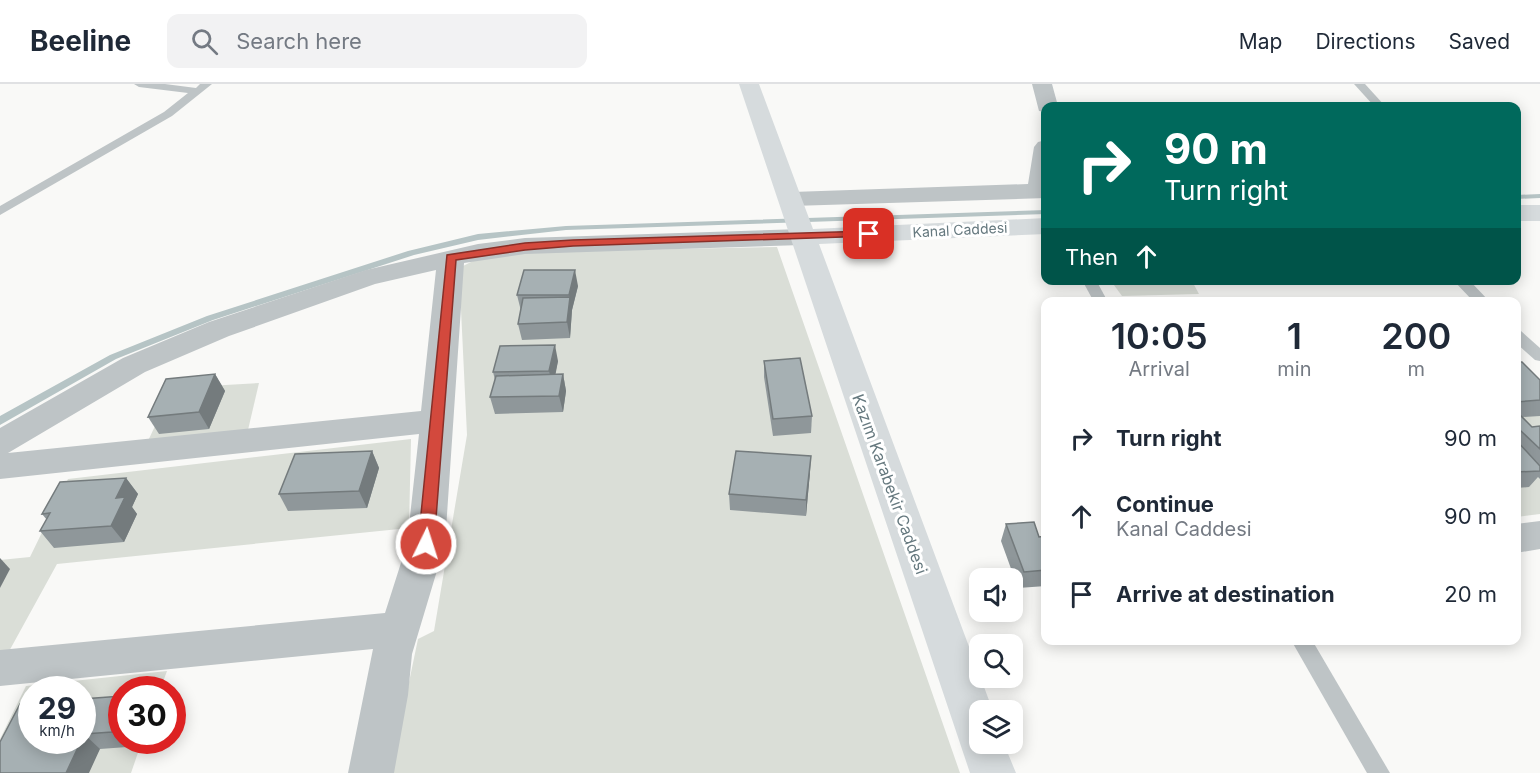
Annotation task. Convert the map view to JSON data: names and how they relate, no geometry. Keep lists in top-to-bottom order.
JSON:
{
  "streets": {
    "street": ["Kanal Caddesi", "Kazım Karabekir Caddesi"]
  },
  "crossings": [
    ["Kanal Caddesi", "Kazım Karabekir Caddesi"]
  ],
  "page": {
    "header": "Beeline",
    "search": "Search here",
    "nav": ["Map", "Directions", "Saved"],
    "turn": ["90 m", "Turn right"],
    "then": "Then",
    "eta": [
      "10:05",
      "Arrival",
      "1",
      "min",
      "200",
      "m"
    ],
    "list": [
      {
        "name": "Turn right",
        "value": "90 m"
      },
      {
        "name": "Continue",
        "note": "Kanal Caddesi",
        "value": "90 m"
      },
      {
        "name": "Arrive at destination",
        "value": "20 m"
      }
    ],
    "speed": "29 km/h",
    "limit": "30"
  }
}
